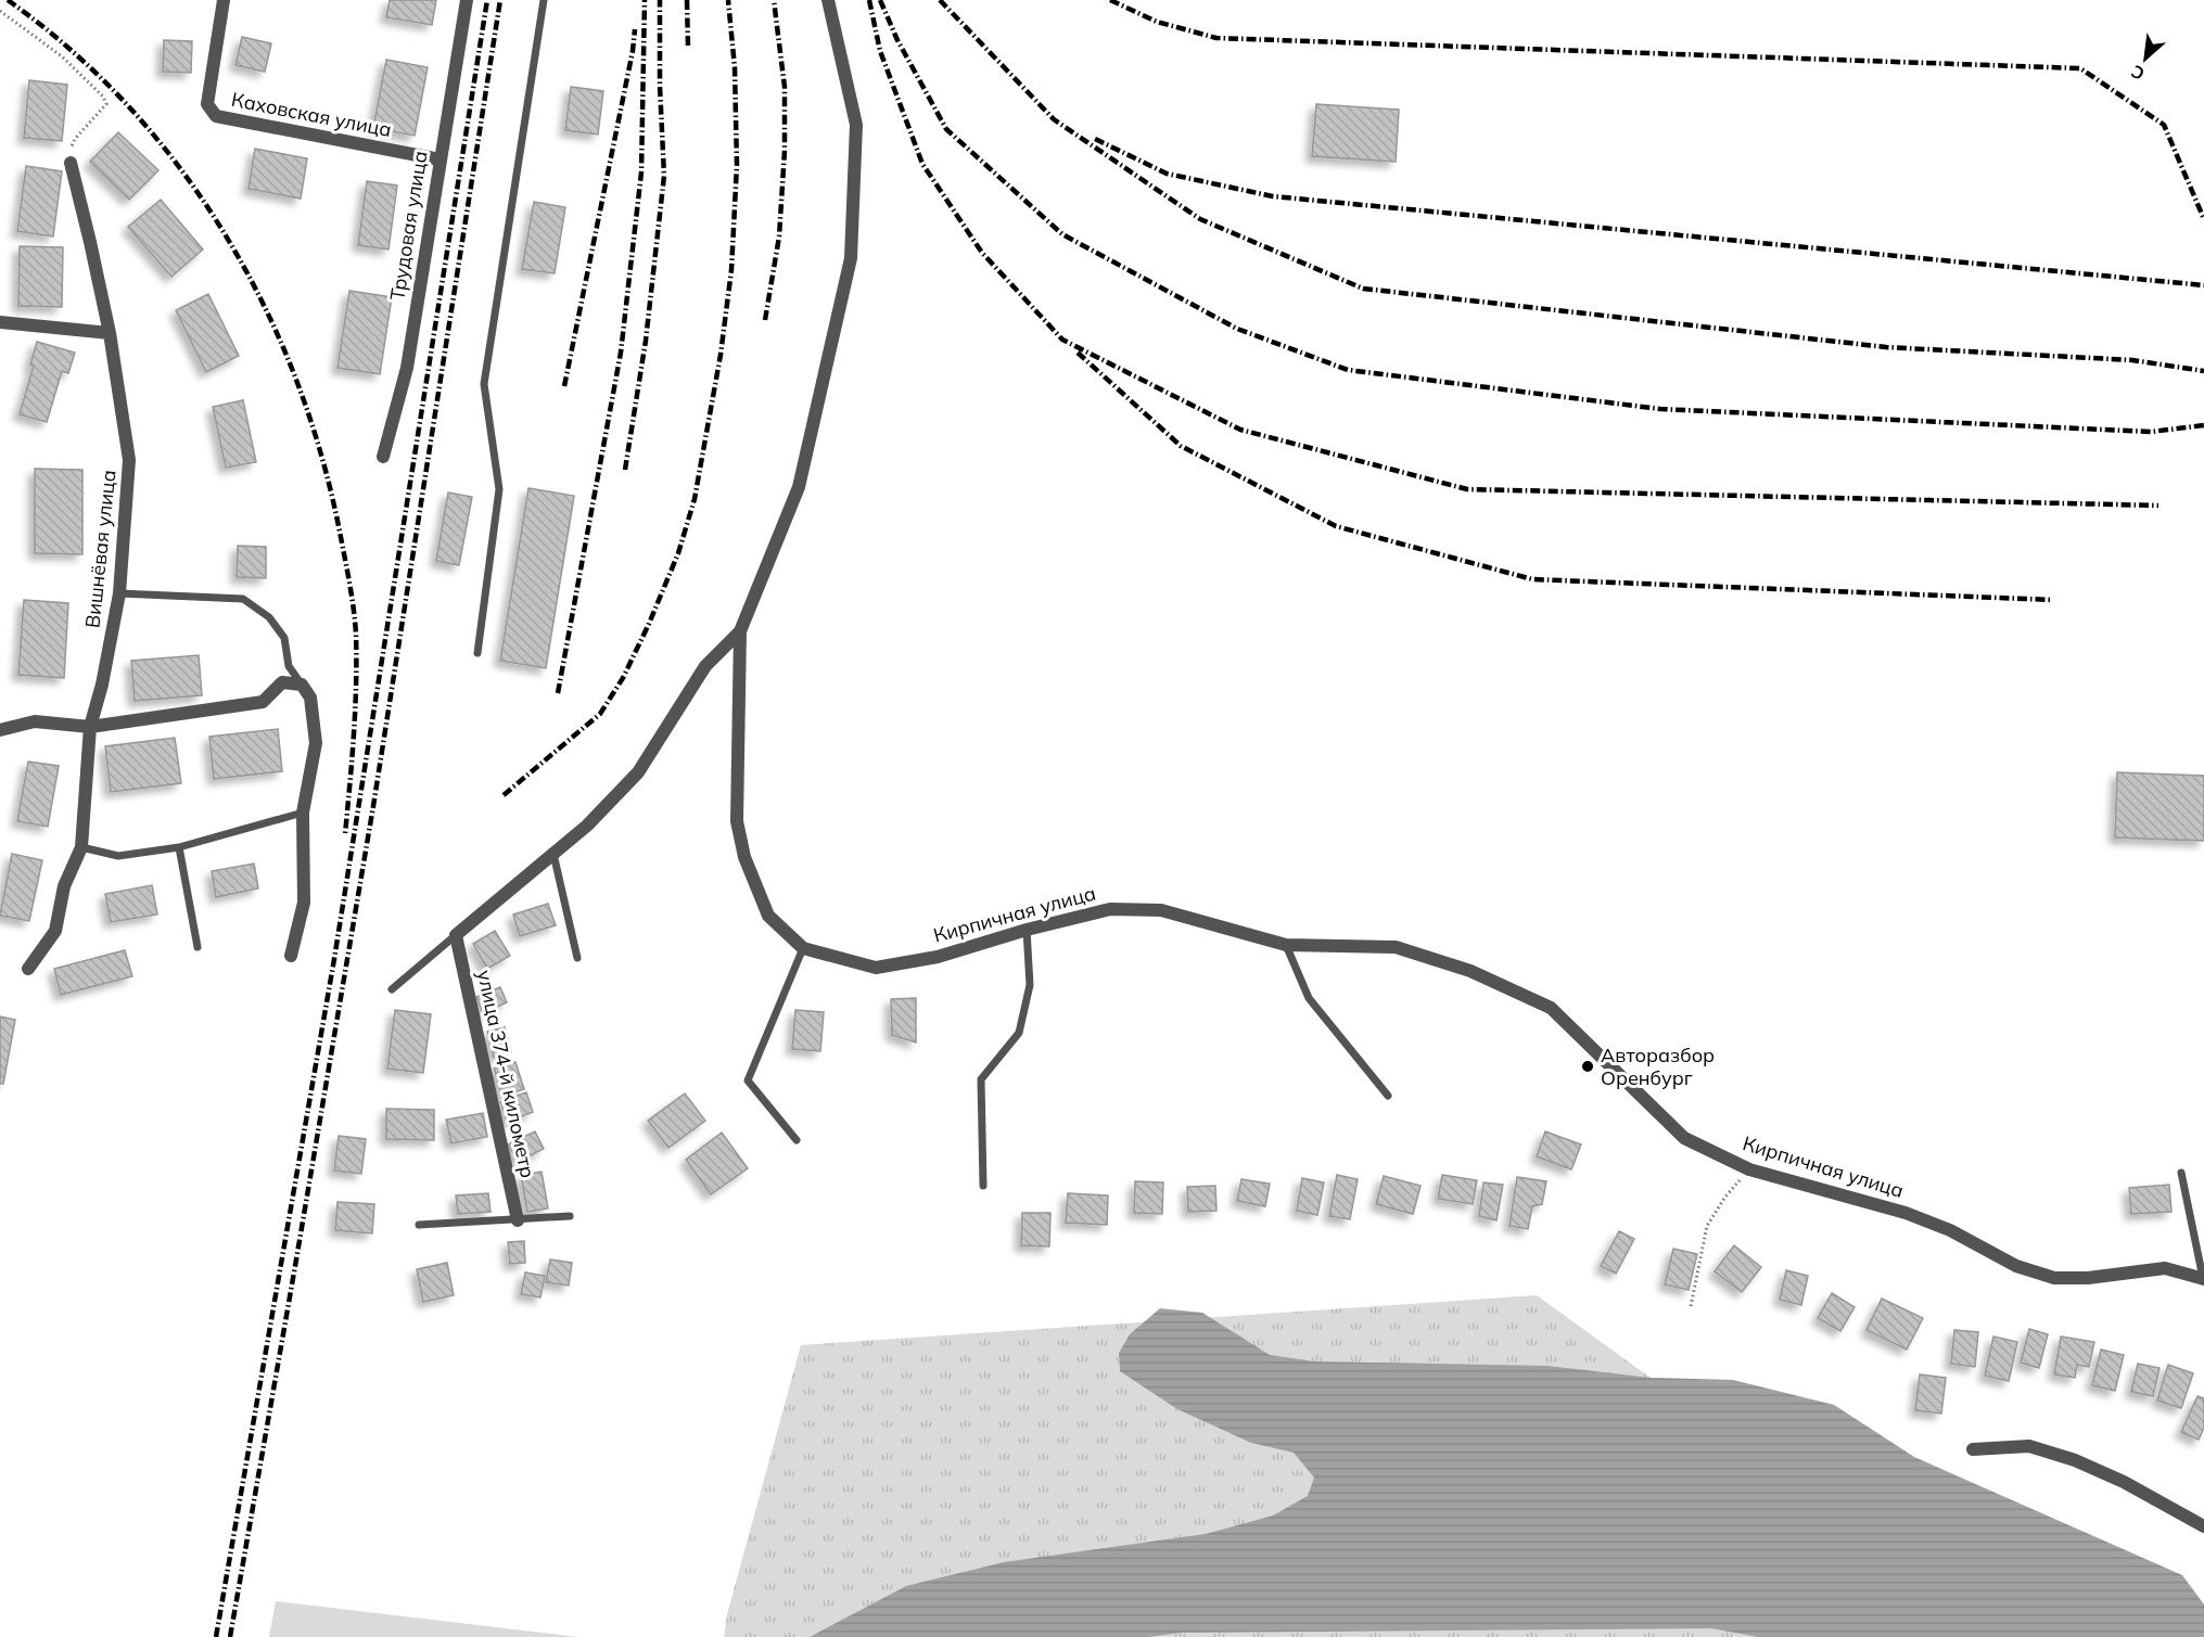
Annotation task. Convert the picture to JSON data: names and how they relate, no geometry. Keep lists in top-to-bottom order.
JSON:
{
  "streets": {
    "street": [
      "Каховская улица",
      "Трудовая улица",
      "Вишнёвая улица",
      "Кирпичная улица",
      "улица 374-й километр"
    ]
  },
  "crossings": [
    ["Каховская улица", "Трудовая улица"]
  ],
  "places": ["Авторазбор Оренбург"],
  "north": "bottom left"
}
